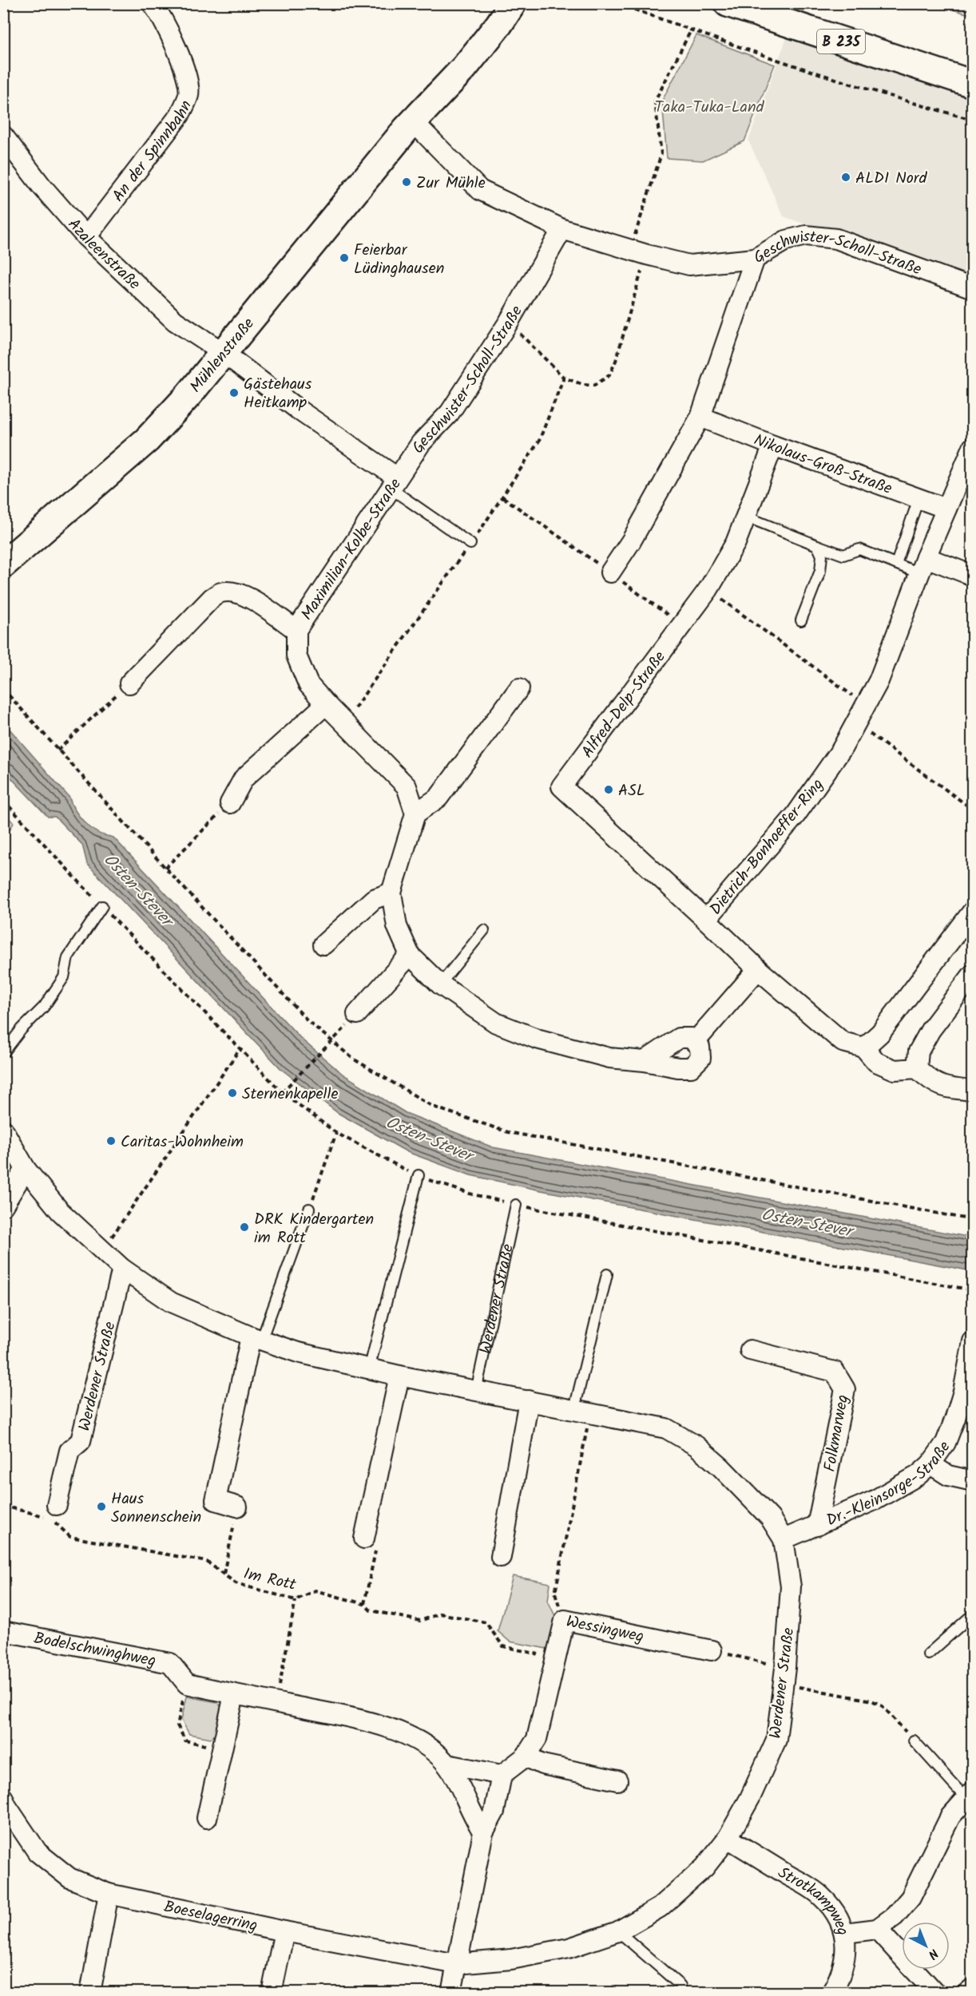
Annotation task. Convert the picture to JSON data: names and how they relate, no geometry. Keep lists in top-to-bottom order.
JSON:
{
  "streets": {
    "street": [
      "B 235",
      "An der Spinnbahn",
      "Azaleenstraße",
      "Geschwister-Scholl-Straße",
      "Mühlenstraße",
      "Nikolaus-Groß-Straße",
      "Maximilian-Kolbe-Straße",
      "Alfred-Delp-Straße",
      "Dietrich-Bonhoeffer-Ring",
      "Werdener Straße",
      "Folkmarweg",
      "Dr.-Kleinsorge-Straße",
      "Wessingweg",
      "Bodelschwinghweg",
      "Strotkampweg",
      "Boeselagerring"
    ],
    "path": ["Im Rott"]
  },
  "crossings": [
    ["An der Spinnbahn", "Azaleenstraße"],
    ["Azaleenstraße", "Mühlenstraße"],
    ["Azaleenstraße", "Maximilian-Kolbe-Straße"],
    ["Geschwister-Scholl-Straße", "Mühlenstraße"],
    ["Geschwister-Scholl-Straße", "Maximilian-Kolbe-Straße"],
    ["Mühlenstraße", "Maximilian-Kolbe-Straße"],
    ["Nikolaus-Groß-Straße", "Alfred-Delp-Straße"],
    ["Nikolaus-Groß-Straße", "Dietrich-Bonhoeffer-Ring"],
    ["Alfred-Delp-Straße", "Dietrich-Bonhoeffer-Ring"],
    ["Werdener Straße", "Dr.-Kleinsorge-Straße"],
    ["Werdener Straße", "Strotkampweg"],
    ["Werdener Straße", "Boeselagerring"],
    ["Folkmarweg", "Dr.-Kleinsorge-Straße"],
    ["Im Rott", "Wessingweg"]
  ],
  "water": ["Osten-Stever"],
  "parks": ["Taka-Tuka-Land"],
  "places": [
    "ALDI Nord",
    "Zur Mühle",
    "Feierbar Lüdinghausen",
    "Gästehaus Heitkamp",
    "ASL",
    "Sternenkapelle",
    "Caritas-Wohnheim",
    "DRK Kindergarten im Rott",
    "Haus Sonnenschein"
  ],
  "north": "bottom right"
}
